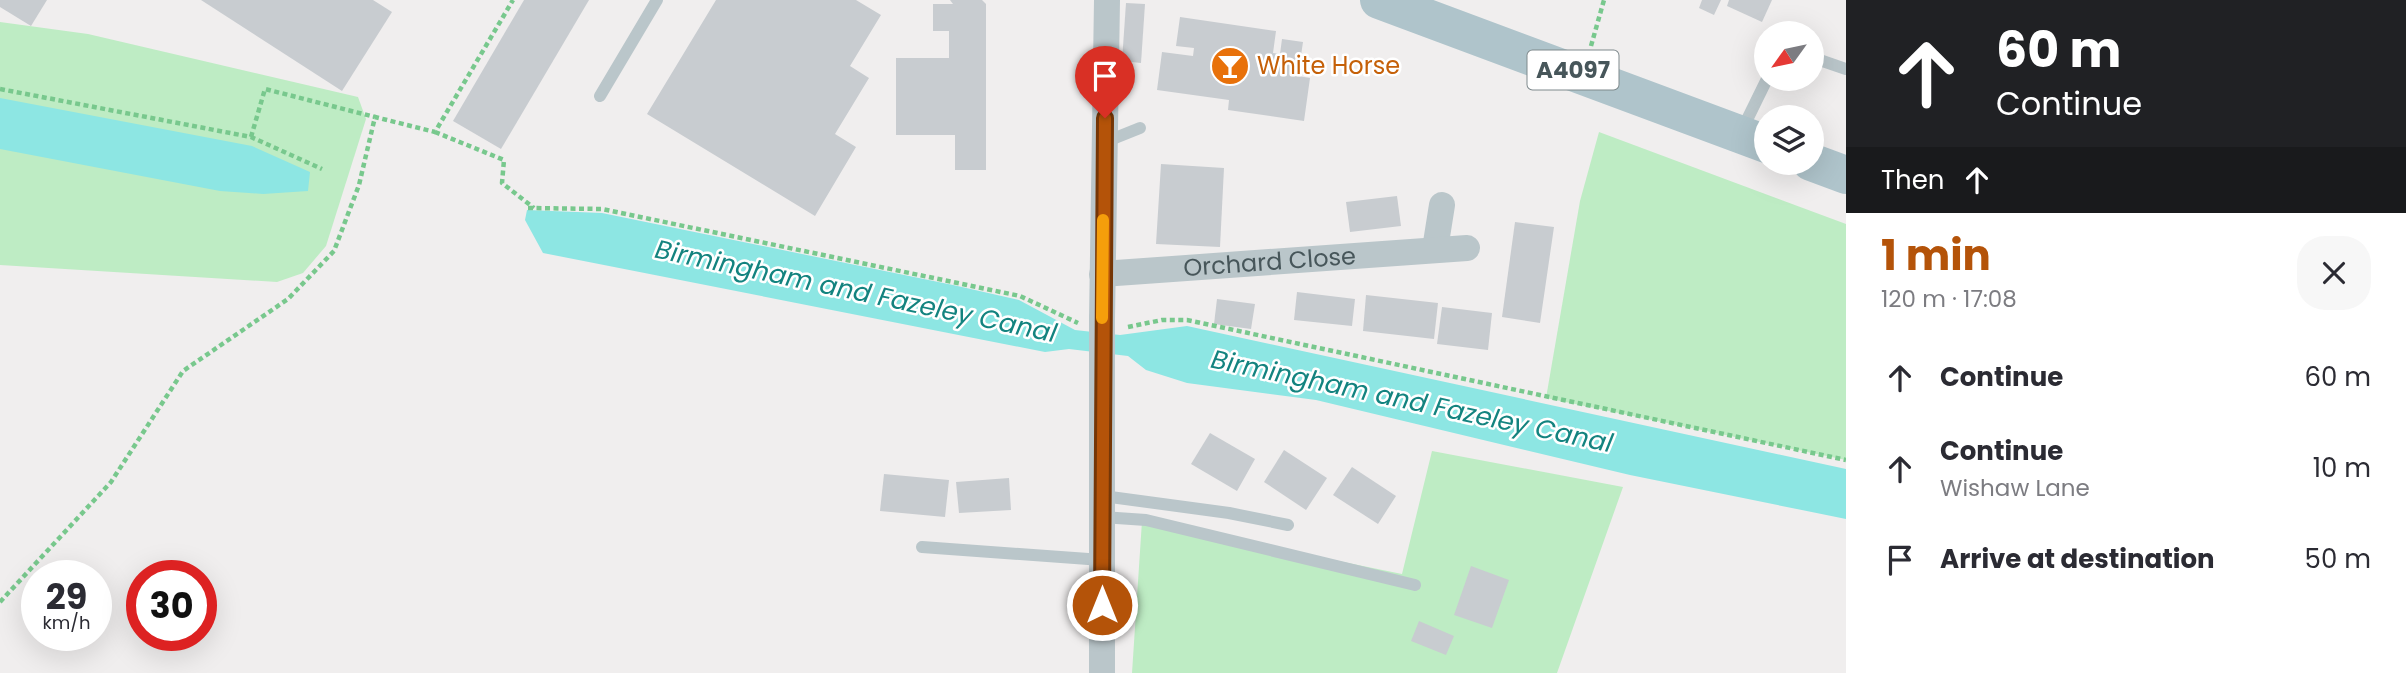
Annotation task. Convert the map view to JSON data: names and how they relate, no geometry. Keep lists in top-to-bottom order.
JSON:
{
  "streets": {
    "main road": ["A4097"],
    "street": ["Orchard Close"]
  },
  "water": ["Birmingham and Fazeley Canal"],
  "places": {
    "bar": ["White Horse"]
  },
  "north": "bottom left",
  "page": {
    "turn": ["60 m", "Continue"],
    "then": "Then",
    "heading": ["1 min", "120 m · 17:08"],
    "list": [
      {
        "name": "Continue",
        "value": "60 m"
      },
      {
        "name": "Continue",
        "note": "Wishaw Lane",
        "value": "10 m"
      },
      {
        "name": "Arrive at destination",
        "value": "50 m"
      }
    ],
    "speed": "29 km/h",
    "limit": "30"
  }
}
